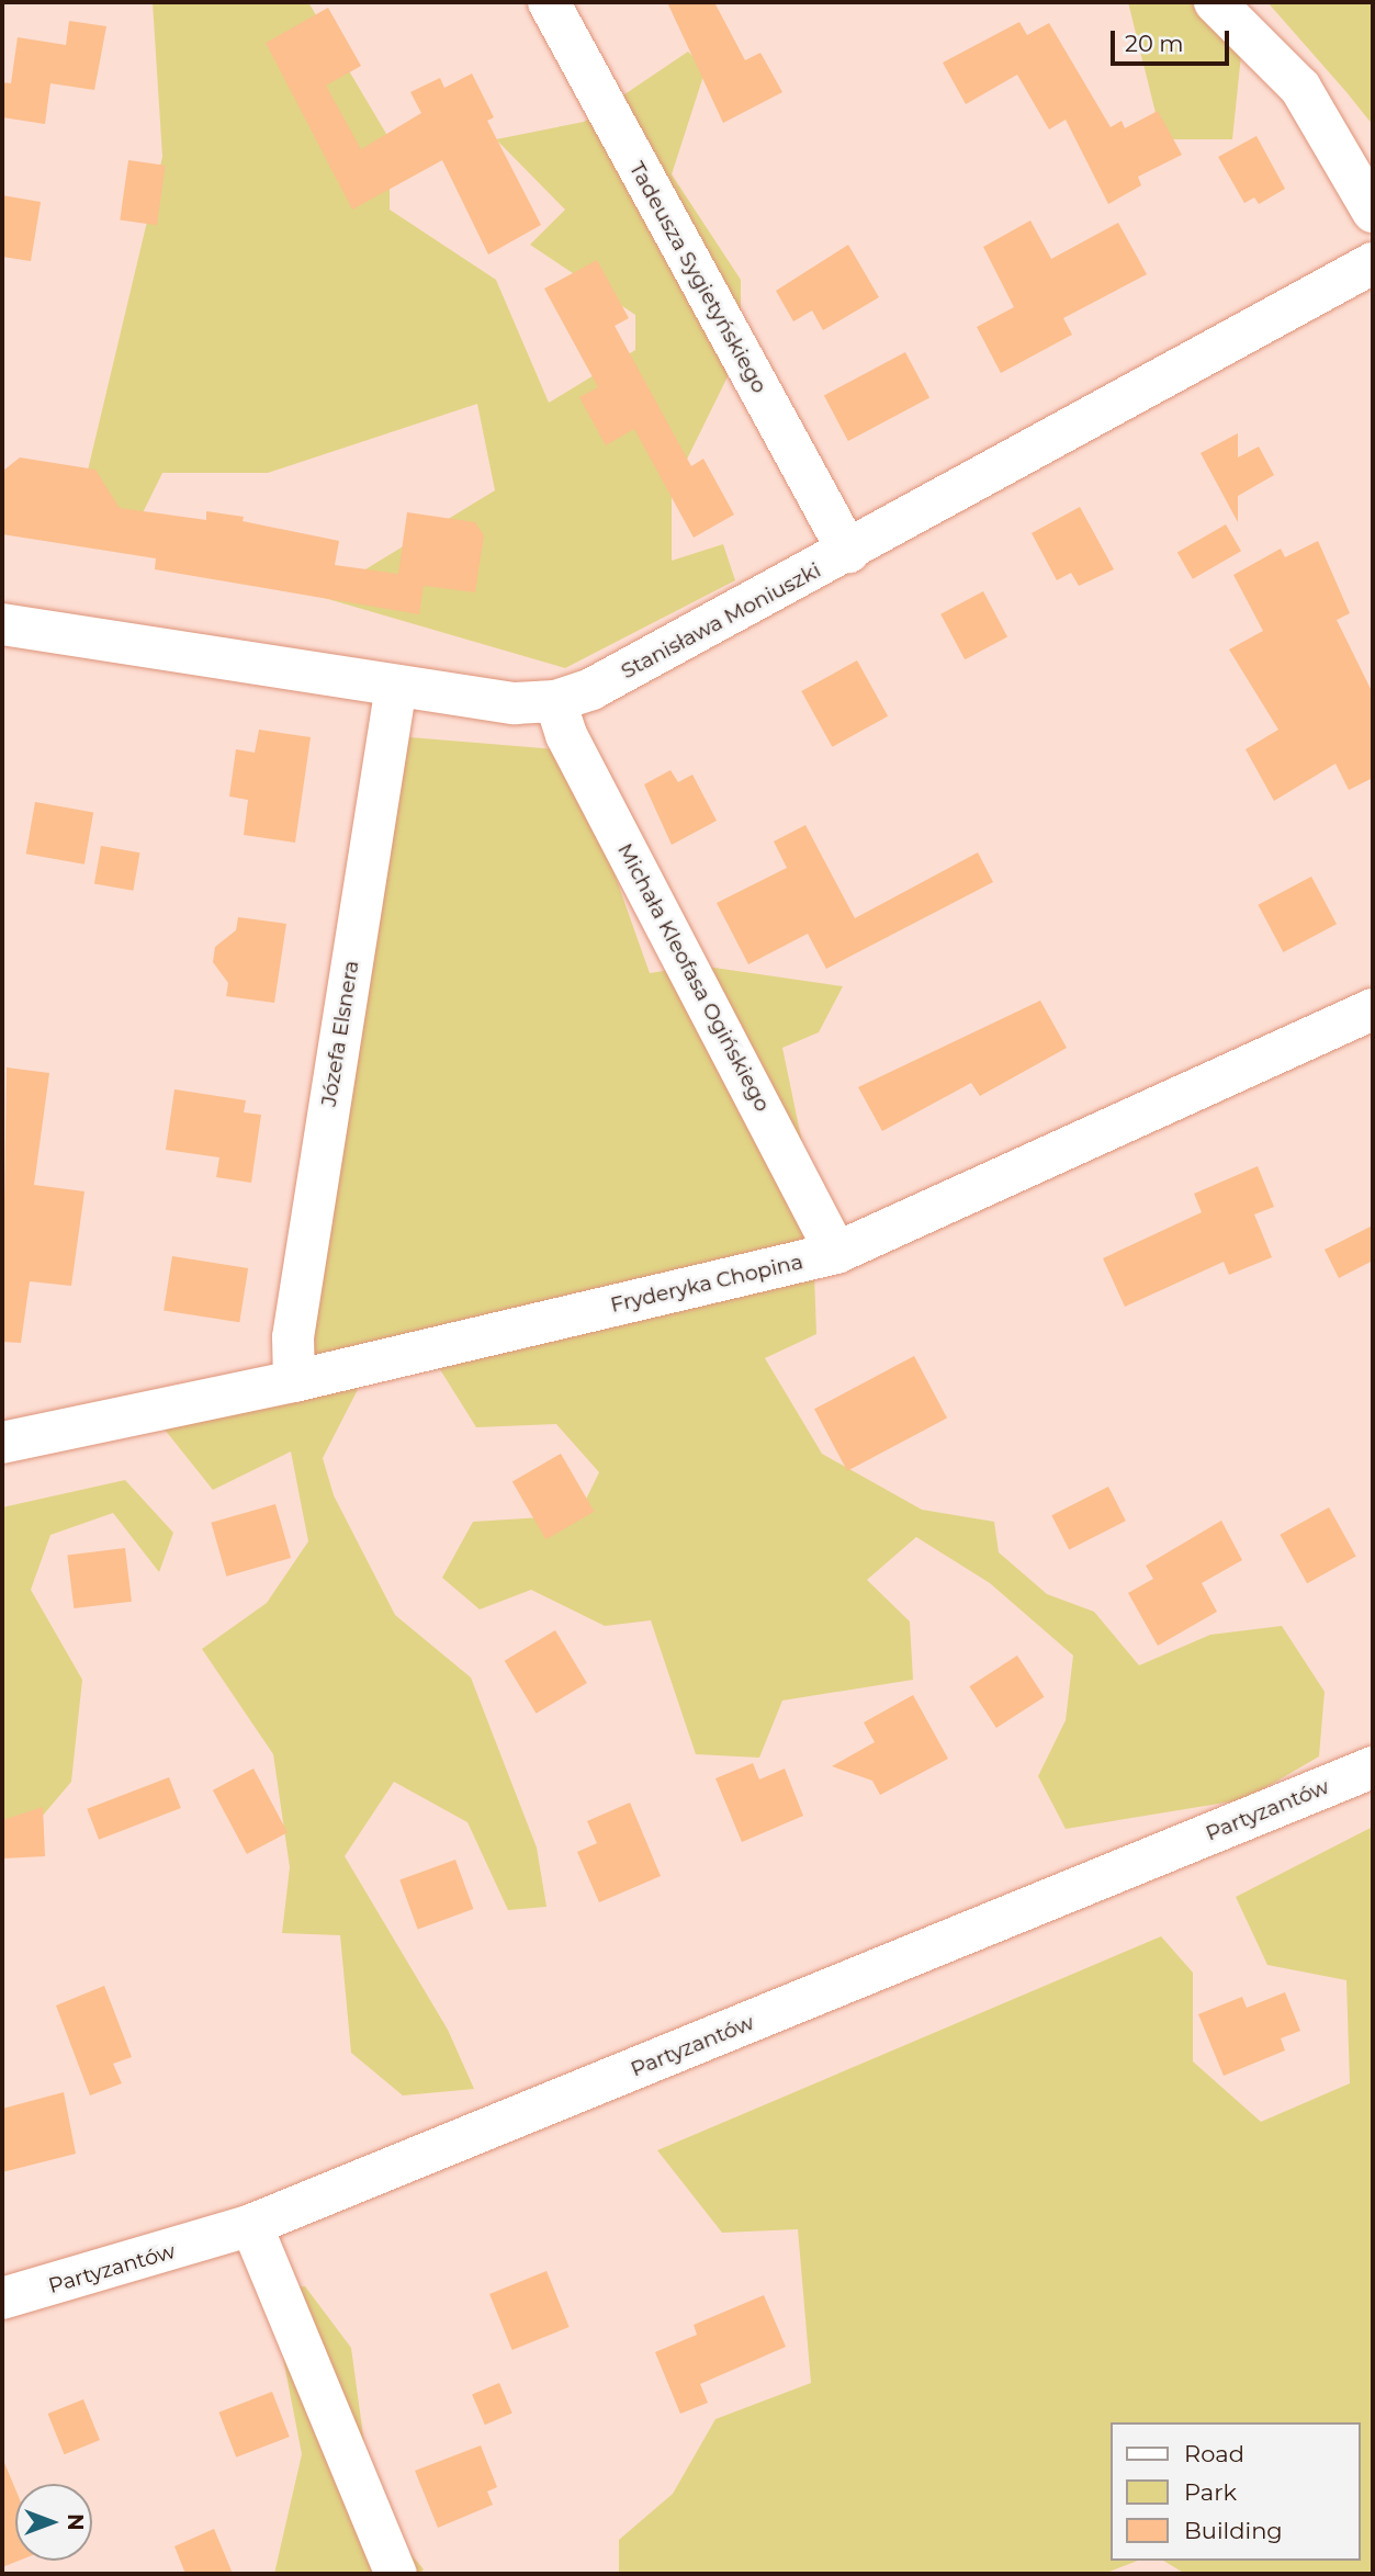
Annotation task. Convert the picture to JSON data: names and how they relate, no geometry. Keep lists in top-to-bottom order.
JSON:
{
  "streets": {
    "street": [
      "Tadeusza Sygietyńskiego",
      "Stanisława Moniuszki",
      "Michała Kleofasa Ogińskiego",
      "Józefa Elsnera",
      "Fryderyka Chopina",
      "Partyzantów"
    ]
  },
  "crossings": [
    ["Tadeusza Sygietyńskiego", "Stanisława Moniuszki"],
    ["Stanisława Moniuszki", "Michała Kleofasa Ogińskiego"],
    ["Stanisława Moniuszki", "Józefa Elsnera"],
    ["Michała Kleofasa Ogińskiego", "Fryderyka Chopina"],
    ["Józefa Elsnera", "Fryderyka Chopina"]
  ],
  "legend": ["Road", "Park", "Building"],
  "scale_bar": "20 m",
  "north": "right"
}
